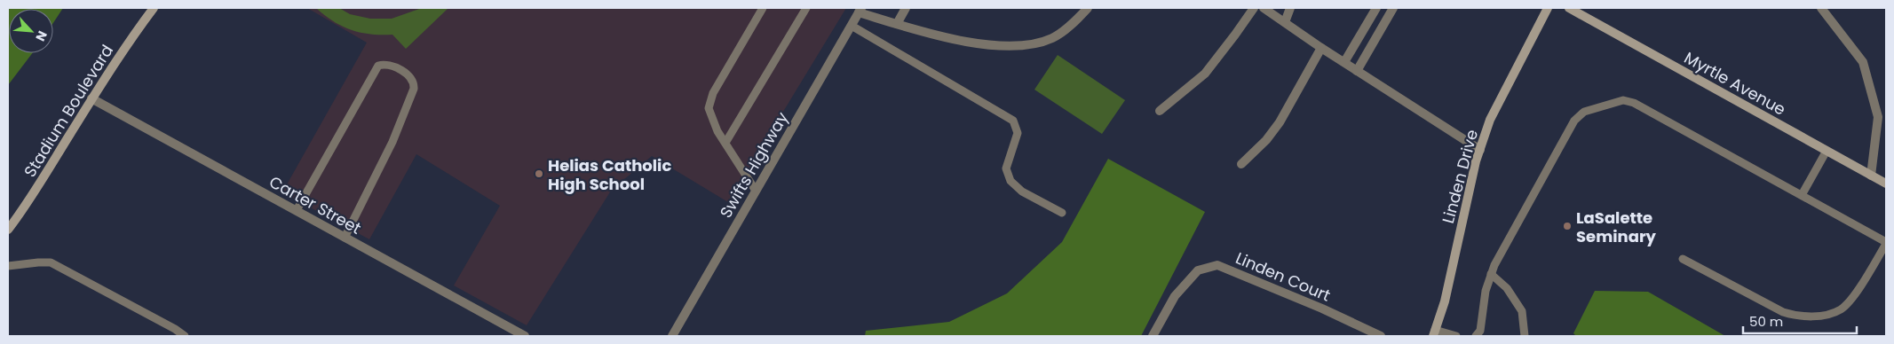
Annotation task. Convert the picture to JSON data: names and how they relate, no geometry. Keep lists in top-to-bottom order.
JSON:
{
  "streets": {
    "street": [
      "Myrtle Avenue",
      "Stadium Boulevard",
      "Swifts Highway",
      "Linden Drive",
      "Carter Street",
      "Linden Court"
    ]
  },
  "crossings": [
    ["Stadium Boulevard", "Carter Street"]
  ],
  "places": ["Helias Catholic High School", "LaSalette Seminary"],
  "scale_bar": "50 m",
  "north": "bottom right"
}
